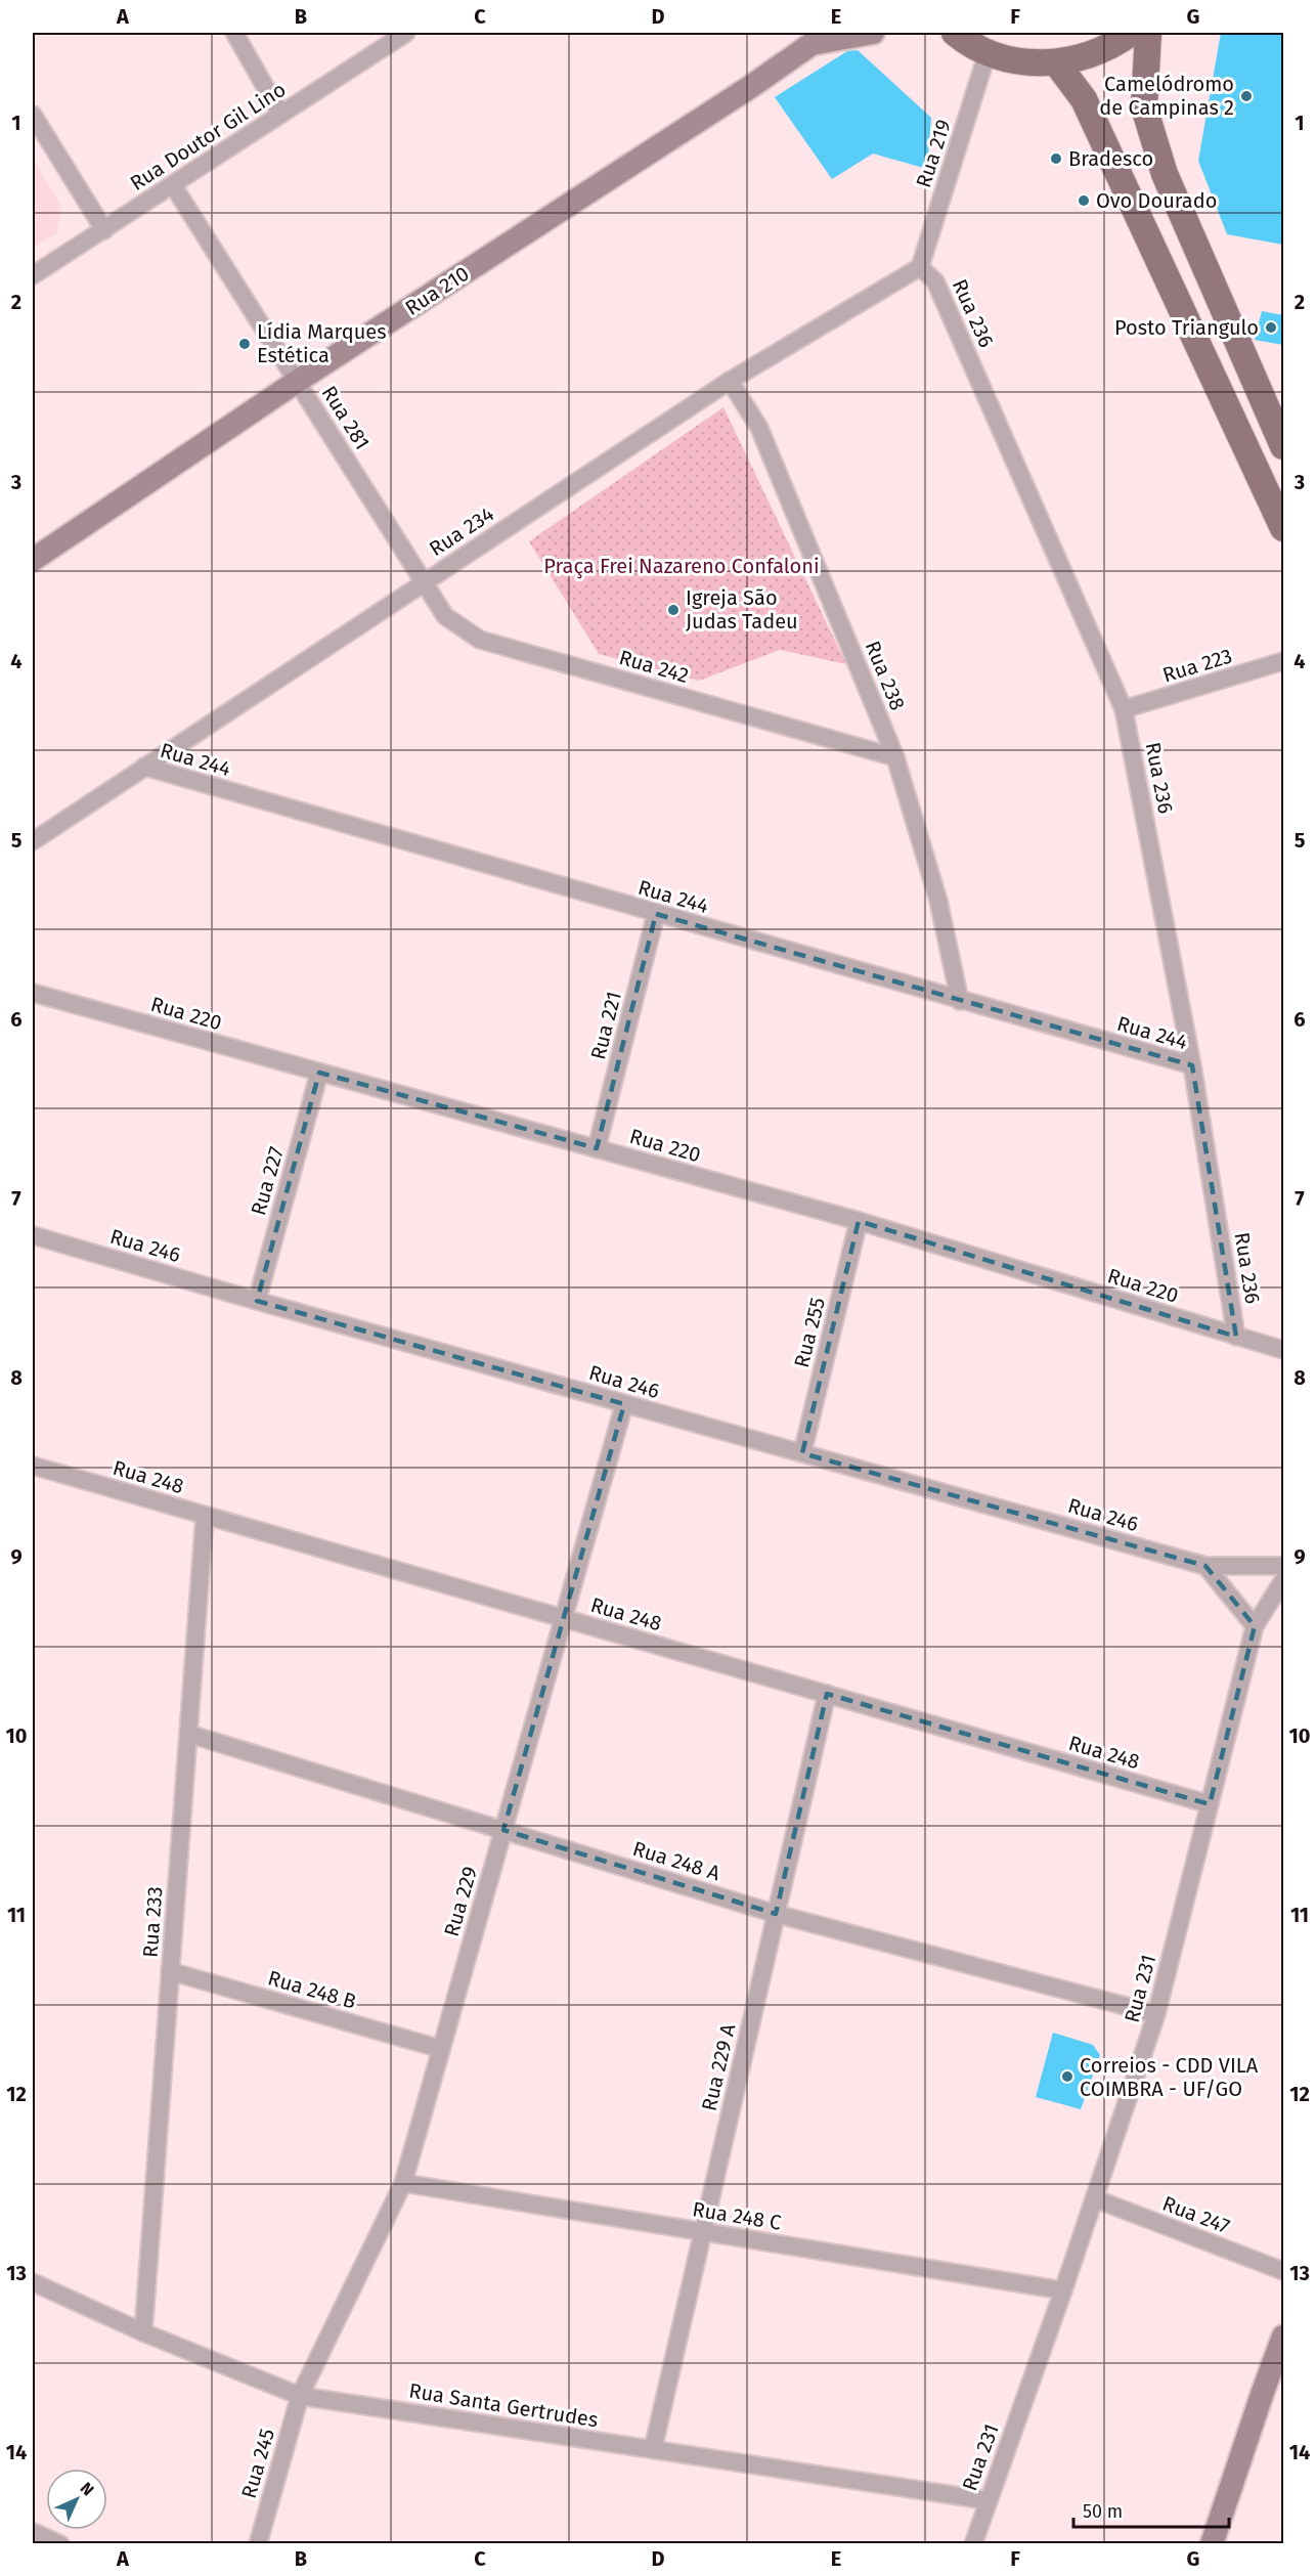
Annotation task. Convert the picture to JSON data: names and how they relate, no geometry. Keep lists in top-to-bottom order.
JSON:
{
  "streets": {
    "street": [
      "Rua Doutor Gil Lino",
      "Rua 219",
      "Rua 210",
      "Rua 236",
      "Rua 281",
      "Rua 234",
      "Rua 223",
      "Rua 242",
      "Rua 238",
      "Rua 244",
      "Rua 220",
      "Rua 221",
      "Rua 227",
      "Rua 246",
      "Rua 255",
      "Rua 248",
      "Rua 248 A",
      "Rua 229",
      "Rua 233",
      "Rua 231",
      "Rua 248 B",
      "Rua 229 A",
      "Rua 247",
      "Rua 248 C",
      "Rua Santa Gertrudes",
      "Rua 245"
    ]
  },
  "crossings": [
    ["Rua Doutor Gil Lino", "Rua 281"],
    ["Rua 219", "Rua 236"],
    ["Rua 219", "Rua 234"],
    ["Rua 210", "Rua 281"],
    ["Rua 236", "Rua 234"],
    ["Rua 236", "Rua 223"],
    ["Rua 236", "Rua 244"],
    ["Rua 236", "Rua 220"],
    ["Rua 281", "Rua 234"],
    ["Rua 281", "Rua 242"],
    ["Rua 234", "Rua 242"],
    ["Rua 234", "Rua 238"],
    ["Rua 234", "Rua 244"],
    ["Rua 242", "Rua 238"],
    ["Rua 238", "Rua 244"],
    ["Rua 244", "Rua 221"],
    ["Rua 220", "Rua 221"],
    ["Rua 220", "Rua 227"],
    ["Rua 220", "Rua 255"],
    ["Rua 227", "Rua 246"],
    ["Rua 246", "Rua 255"],
    ["Rua 246", "Rua 229"],
    ["Rua 248", "Rua 229"],
    ["Rua 248", "Rua 233"],
    ["Rua 248", "Rua 231"],
    ["Rua 248", "Rua 229 A"],
    ["Rua 248 A", "Rua 229"],
    ["Rua 248 A", "Rua 233"],
    ["Rua 248 A", "Rua 231"],
    ["Rua 248 A", "Rua 229 A"],
    ["Rua 229", "Rua 248 B"],
    ["Rua 229", "Rua 248 C"],
    ["Rua 229", "Rua Santa Gertrudes"],
    ["Rua 229", "Rua 245"],
    ["Rua 233", "Rua 248 B"],
    ["Rua 233", "Rua Santa Gertrudes"],
    ["Rua 231", "Rua 247"],
    ["Rua 231", "Rua 248 C"],
    ["Rua 231", "Rua Santa Gertrudes"],
    ["Rua 229 A", "Rua 248 C"],
    ["Rua 229 A", "Rua Santa Gertrudes"],
    ["Rua Santa Gertrudes", "Rua 245"]
  ],
  "parks": ["Praça Frei Nazareno Confaloni"],
  "places": [
    "Camelódromo de Campinas 2",
    "Bradesco",
    "Ovo Dourado",
    "Posto Triangulo",
    "Lídia Marques Estética",
    "Igreja São Judas Tadeu",
    "Correios - CDD VILA COIMBRA - UF/GO"
  ],
  "scale_bar": "50 m",
  "north": "top right",
  "grid": {
    "columns": [
      "A",
      "B",
      "C",
      "D",
      "E",
      "F",
      "G"
    ],
    "rows": [
      "1",
      "2",
      "3",
      "4",
      "5",
      "6",
      "7",
      "8",
      "9",
      "10",
      "11",
      "12",
      "13",
      "14"
    ]
  }
}
